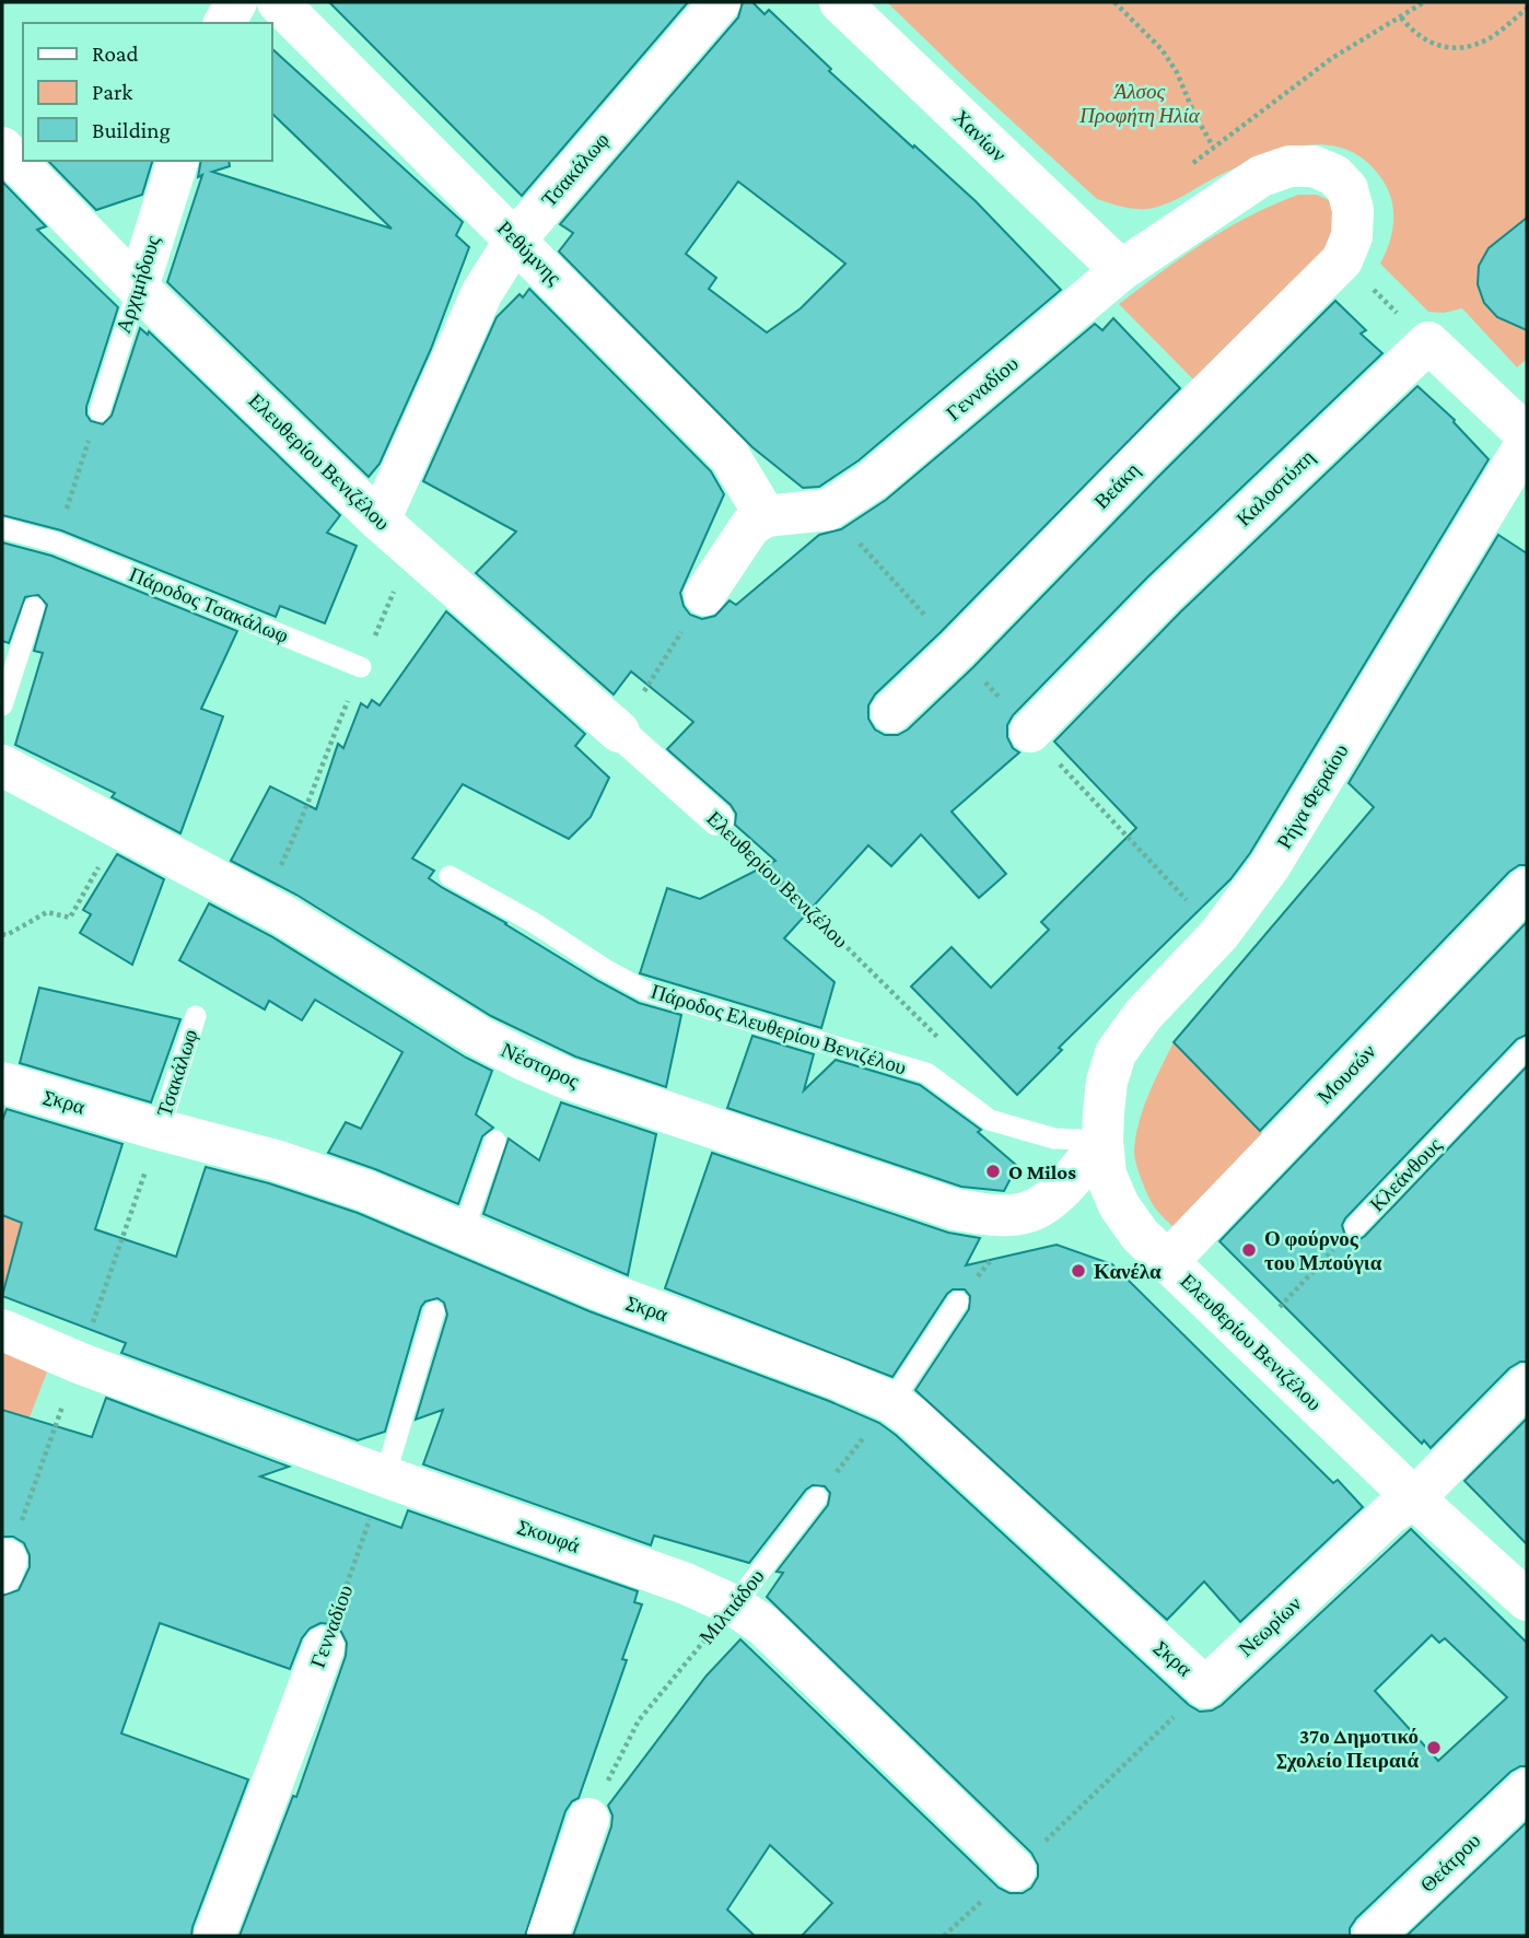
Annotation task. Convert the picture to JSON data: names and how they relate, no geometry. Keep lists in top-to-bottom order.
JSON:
{
  "streets": {
    "street": [
      "Χανίων",
      "Τσακάλωφ",
      "Ρεθύμνης",
      "Αρχιμήδους",
      "Γενναδίου",
      "Ελευθερίου Βενιζέλου",
      "Βεάκη",
      "Καλοστύπη",
      "Ρήγα Φεραίου",
      "Νέστορος",
      "Μουσών",
      "Σκρα",
      "Σκουφά",
      "Νεωρίων",
      "Θεάτρου"
    ],
    "lane": [
      "Πάροδος Τσακάλωφ",
      "Πάροδος Ελευθερίου Βενιζέλου",
      "Κλεάνθους",
      "Μιλτιάδου"
    ]
  },
  "crossings": [
    ["Χανίων", "Γενναδίου"],
    ["Τσακάλωφ", "Ρεθύμνης"],
    ["Τσακάλωφ", "Ελευθερίου Βενιζέλου"],
    ["Τσακάλωφ", "Σκρα"],
    ["Ρεθύμνης", "Γενναδίου"],
    ["Αρχιμήδους", "Ελευθερίου Βενιζέλου"],
    ["Γενναδίου", "Βεάκη"],
    ["Γενναδίου", "Σκουφά"],
    ["Ελευθερίου Βενιζέλου", "Ρήγα Φεραίου"],
    ["Ελευθερίου Βενιζέλου", "Πάροδος Ελευθερίου Βενιζέλου"],
    ["Ελευθερίου Βενιζέλου", "Νέστορος"],
    ["Ελευθερίου Βενιζέλου", "Μουσών"],
    ["Ελευθερίου Βενιζέλου", "Νεωρίων"],
    ["Ρήγα Φεραίου", "Πάροδος Ελευθερίου Βενιζέλου"],
    ["Ρήγα Φεραίου", "Νέστορος"],
    ["Πάροδος Ελευθερίου Βενιζέλου", "Νέστορος"],
    ["Σκρα", "Νεωρίων"],
    ["Σκουφά", "Μιλτιάδου"]
  ],
  "parks": ["Άλσος Προφήτη Ηλία"],
  "places": [
    "O Milos",
    "Ο φούρνος του Μπούγια",
    "Κανέλα",
    "37ο Δημοτικό Σχολείο Πειραιά"
  ],
  "legend": ["Road", "Park", "Building"]
}
